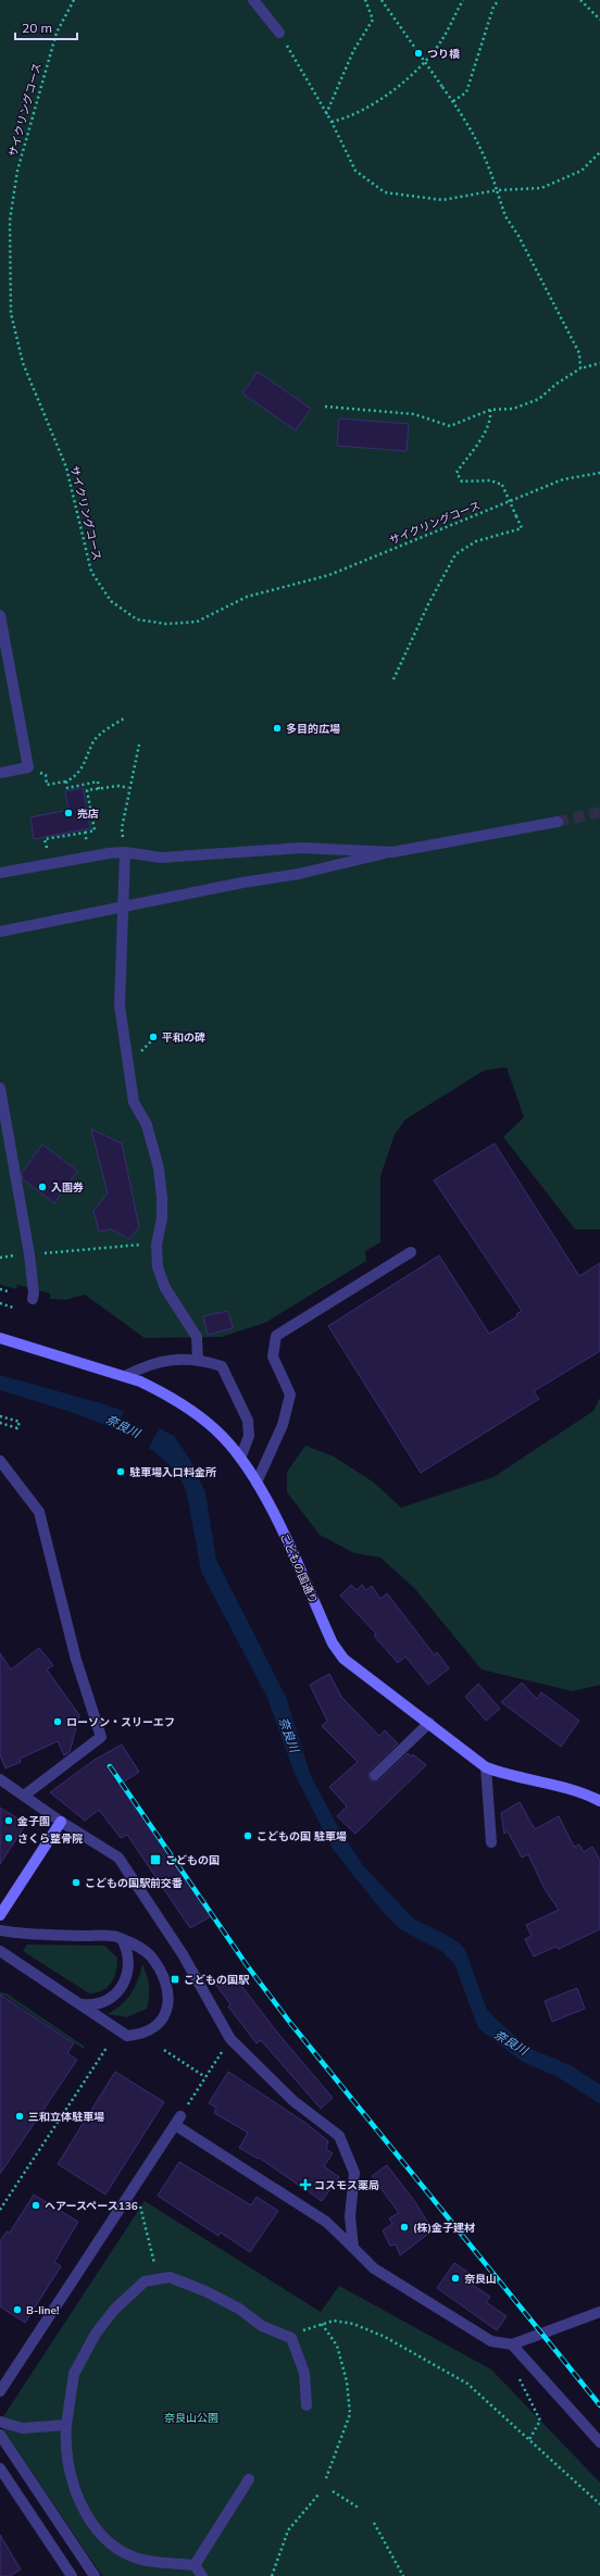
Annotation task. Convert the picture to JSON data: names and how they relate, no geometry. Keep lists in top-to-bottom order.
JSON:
{
  "streets": {
    "main road": ["こどもの国通り"],
    "path": ["サイクリングコース"]
  },
  "water": ["奈良川"],
  "parks": ["奈良山公園"],
  "places": {
    "other": [
      "つり橋",
      "多目的広場",
      "売店",
      "平和の碑",
      "入園券",
      "駐車場入口料金所",
      "ローソン・スリーエフ",
      "金子園",
      "こどもの国 駐車場",
      "さくら整骨院",
      "こどもの国駅前交番",
      "三和立体駐車場",
      "ヘアースペース136",
      "(株)金子建材",
      "奈良山",
      "B-line!"
    ],
    "transit": ["こどもの国", "こどもの国駅"],
    "health": ["コスモス薬局"]
  },
  "scale_bar": "20 m"
}
